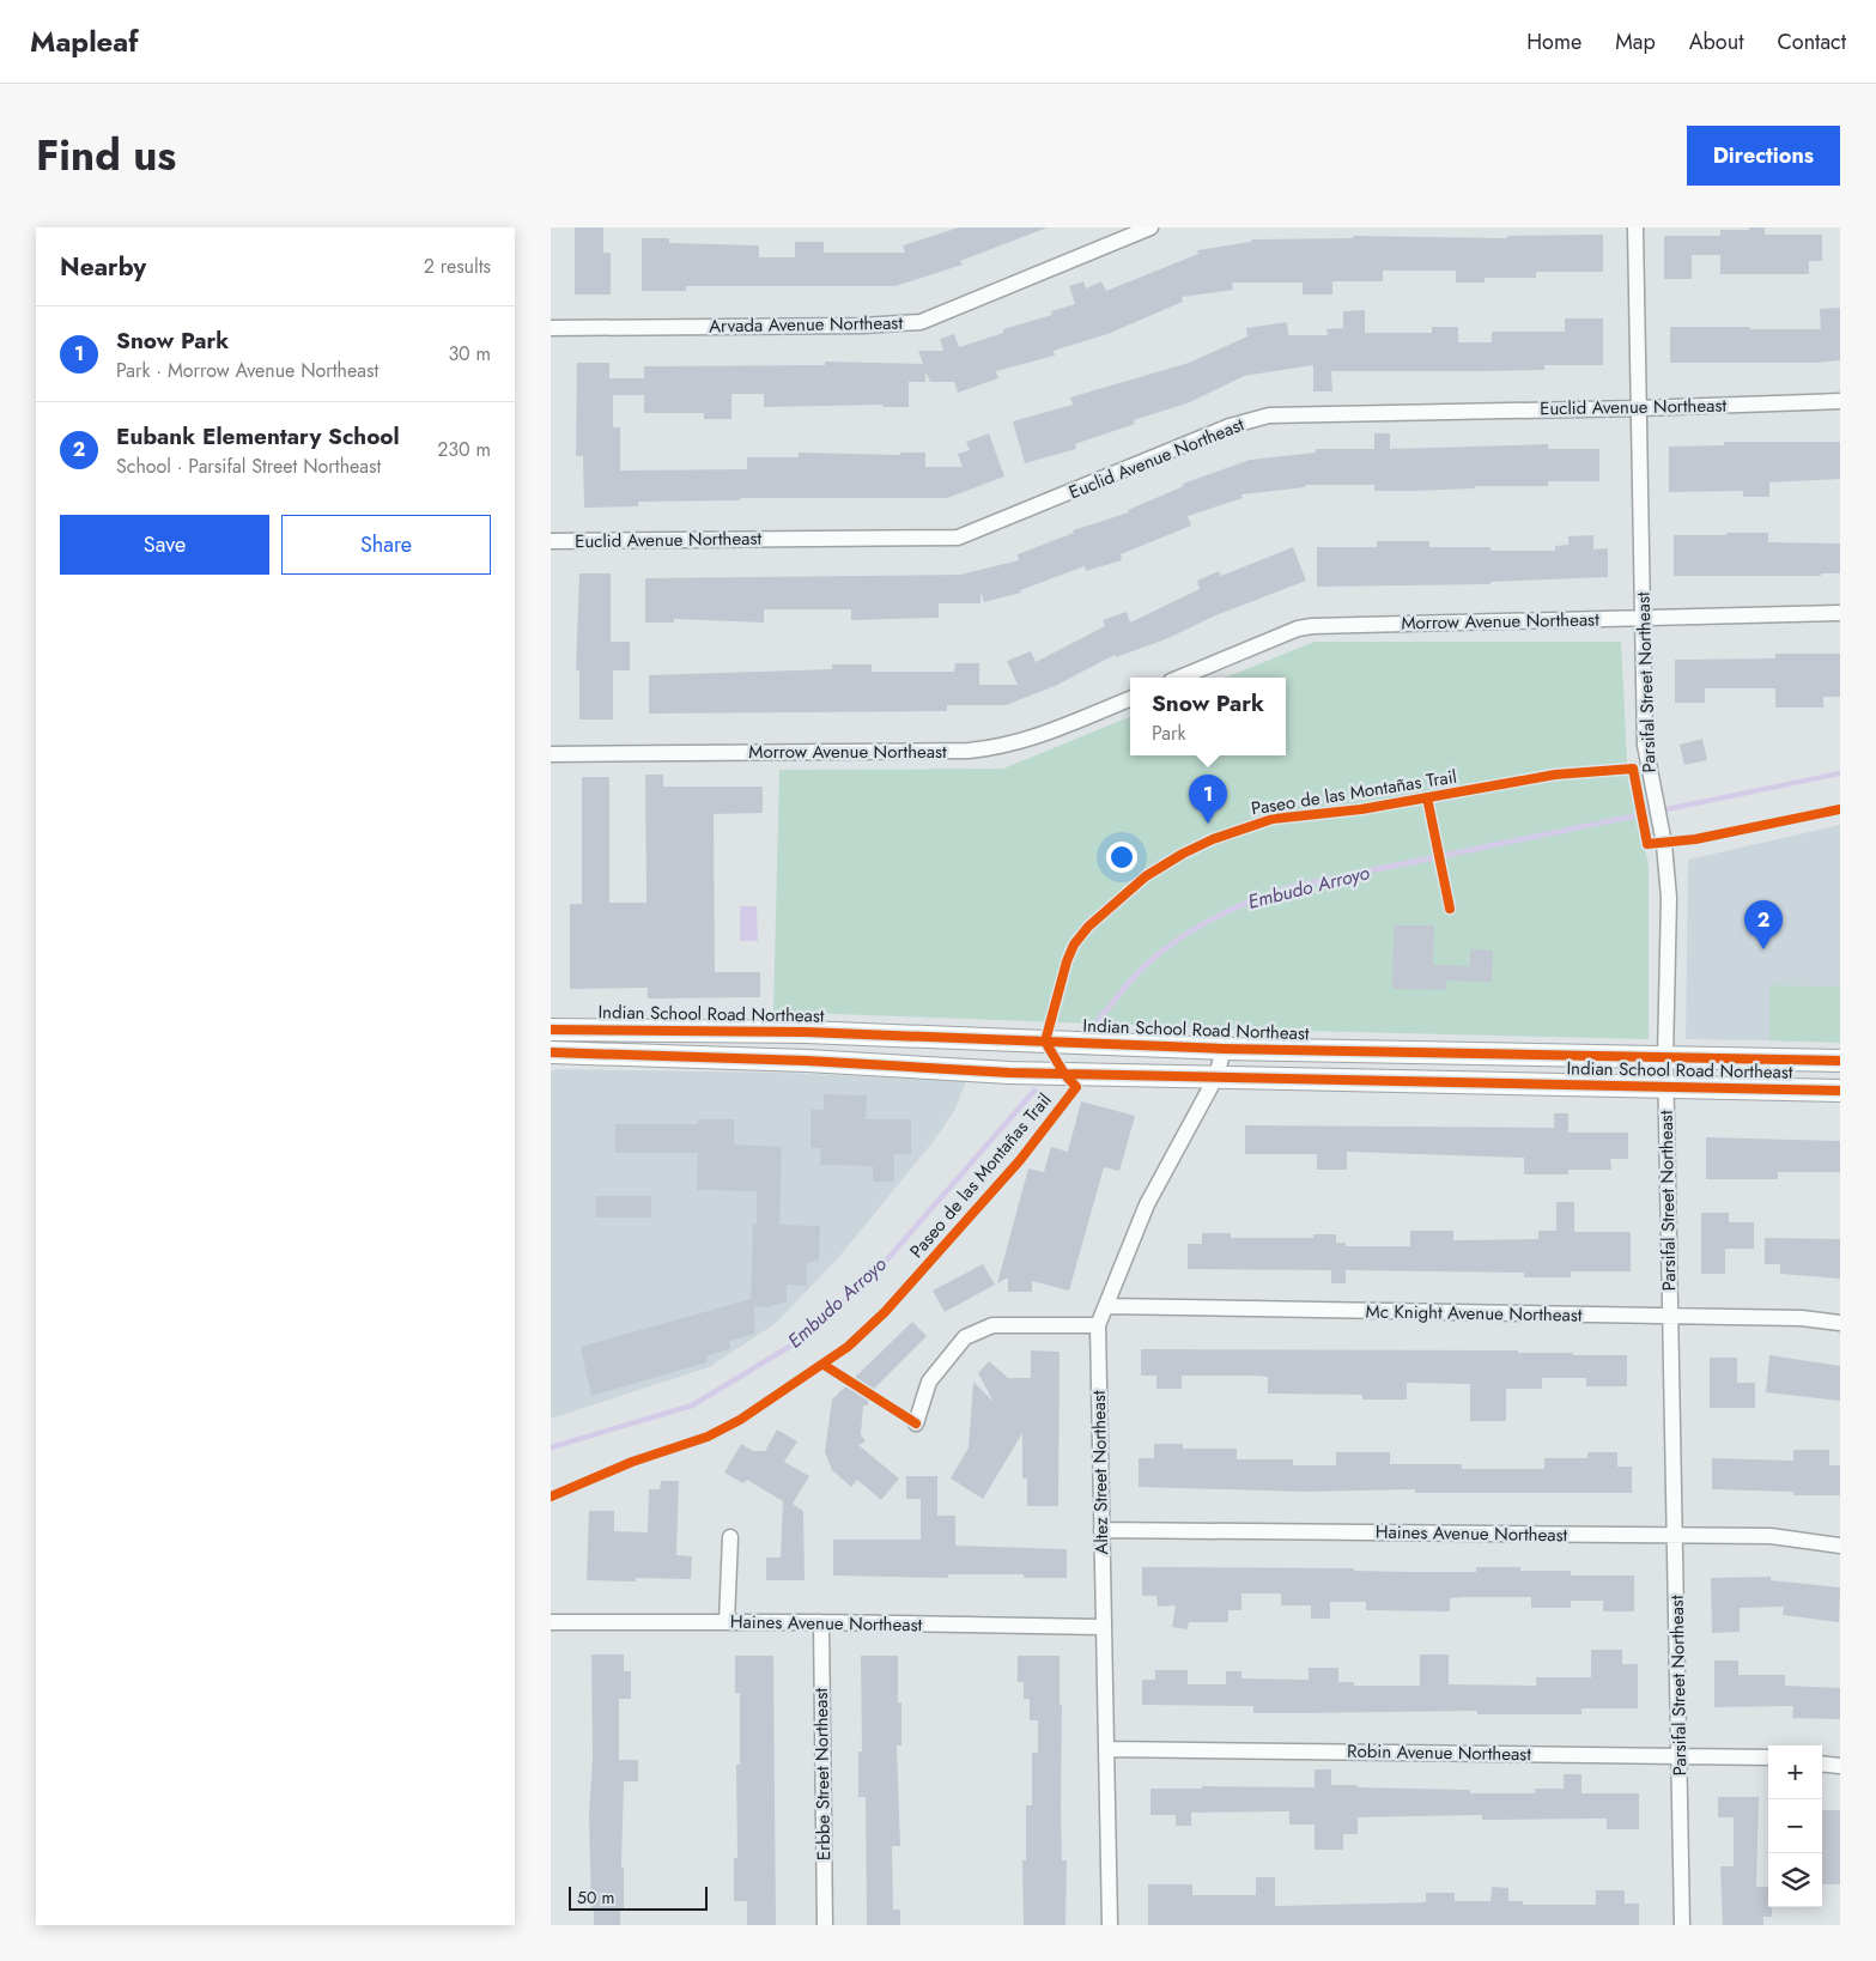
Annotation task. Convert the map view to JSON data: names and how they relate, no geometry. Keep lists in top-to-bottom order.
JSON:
{
  "streets": {
    "street": [
      "Arvada Avenue Northeast",
      "Euclid Avenue Northeast",
      "Morrow Avenue Northeast",
      "Parsifal Street Northeast",
      "Indian School Road Northeast",
      "Mc Knight Avenue Northeast",
      "Altez Street Northeast",
      "Haines Avenue Northeast",
      "Robin Avenue Northeast",
      "Erbbe Street Northeast"
    ],
    "cycle path": ["Paseo de las Montañas Trail"]
  },
  "crossings": [
    ["Euclid Avenue Northeast", "Parsifal Street Northeast"],
    ["Morrow Avenue Northeast", "Parsifal Street Northeast"],
    ["Parsifal Street Northeast", "Indian School Road Northeast"],
    ["Parsifal Street Northeast", "Mc Knight Avenue Northeast"],
    ["Parsifal Street Northeast", "Haines Avenue Northeast"],
    ["Parsifal Street Northeast", "Robin Avenue Northeast"],
    ["Indian School Road Northeast", "Altez Street Northeast"],
    ["Mc Knight Avenue Northeast", "Altez Street Northeast"],
    ["Altez Street Northeast", "Haines Avenue Northeast"],
    ["Altez Street Northeast", "Robin Avenue Northeast"],
    ["Haines Avenue Northeast", "Erbbe Street Northeast"]
  ],
  "water": ["Embudo Arroyo"],
  "scale_bar": "50 m",
  "page": {
    "header": "Mapleaf",
    "nav": [
      "Home",
      "Map",
      "About",
      "Contact"
    ],
    "title": "Find us",
    "buttons": [
      "Directions",
      ["Save", "Share"]
    ],
    "heading": ["Nearby", "2 results"],
    "list": [
      {
        "mark": "1",
        "name": "Snow Park",
        "note": "Park · Morrow Avenue Northeast",
        "value": "30 m"
      },
      {
        "mark": "2",
        "name": "Eubank Elementary School",
        "note": "School · Parsifal Street Northeast",
        "value": "230 m"
      }
    ],
    "popup": ["Snow Park", "Park"],
    "pins": ["1", "2"],
    "map_buttons": ["+", "−"],
    "scale": "50 m"
  }
}
